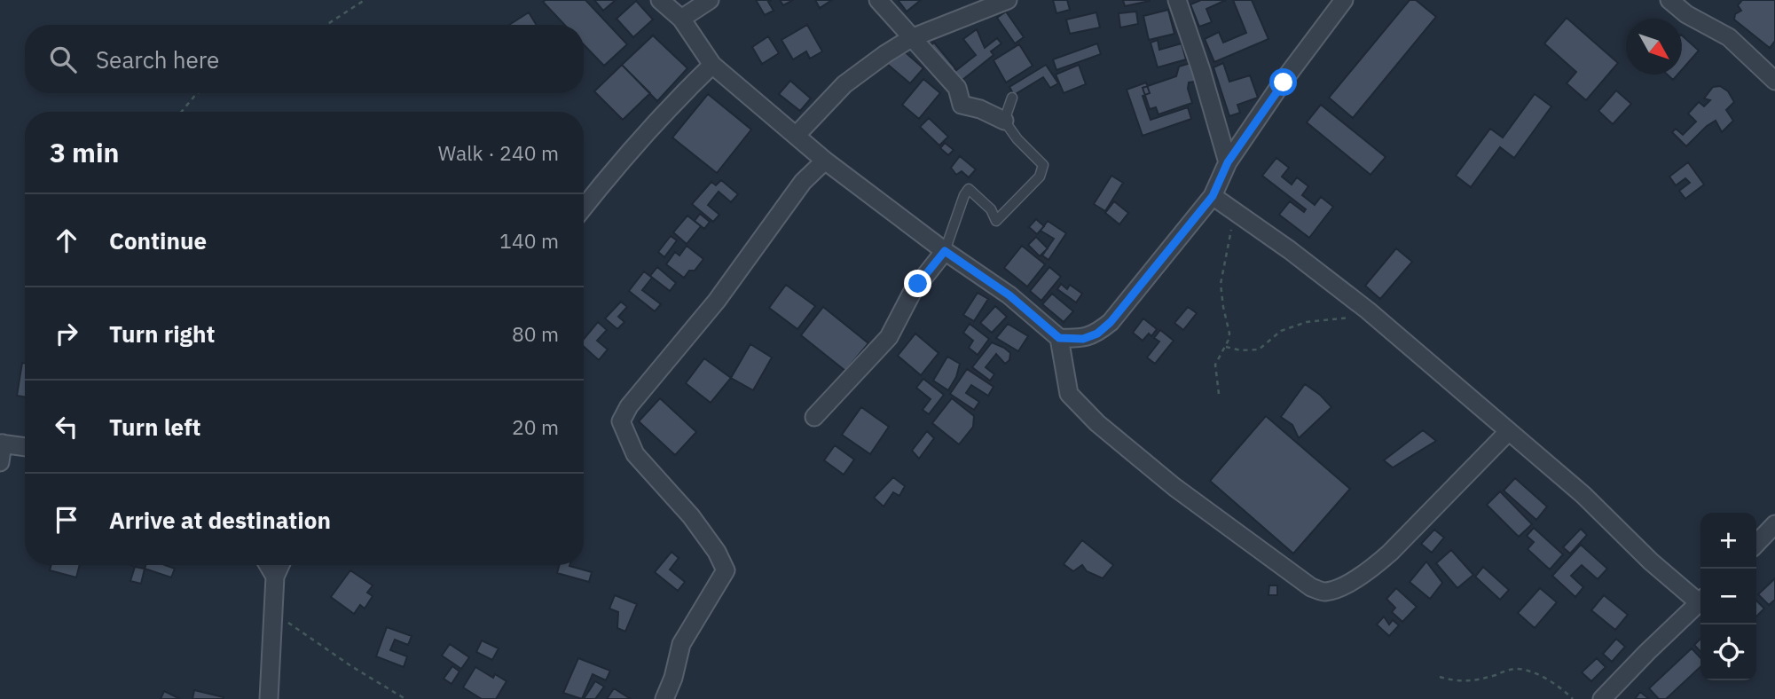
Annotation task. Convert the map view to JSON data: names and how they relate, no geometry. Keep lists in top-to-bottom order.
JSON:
{
  "north": "bottom right",
  "page": {
    "search": "Search here",
    "heading": ["3 min", "Walk · 240 m"],
    "list": [
      ["Continue", "140 m"],
      ["Turn right", "80 m"],
      ["Turn left", "20 m"],
      "Arrive at destination"
    ],
    "map_buttons": ["+", "−"]
  }
}
